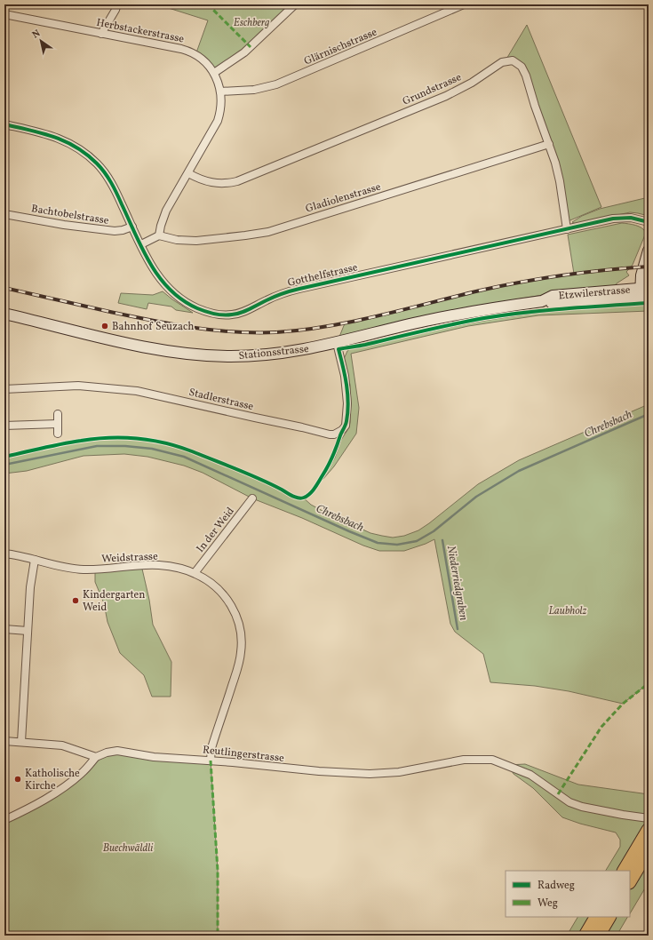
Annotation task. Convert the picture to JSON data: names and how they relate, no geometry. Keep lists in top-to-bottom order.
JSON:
{
  "streets": {
    "main road": ["Etzwilerstrasse", "Stationsstrasse"],
    "street": [
      "Herbstackerstrasse",
      "Glärnischstrasse",
      "Grundstrasse",
      "Gladiolenstrasse",
      "Bachtobelstrasse",
      "Gotthelfstrasse",
      "Stadlerstrasse",
      "In der Weid",
      "Weidstrasse",
      "Reutlingerstrasse"
    ]
  },
  "crossings": [
    ["Herbstackerstrasse", "Glärnischstrasse"],
    ["Herbstackerstrasse", "Grundstrasse"],
    ["Herbstackerstrasse", "Gladiolenstrasse"],
    ["Grundstrasse", "Gladiolenstrasse"],
    ["Grundstrasse", "Gotthelfstrasse"],
    ["Bachtobelstrasse", "Gotthelfstrasse"],
    ["Etzwilerstrasse", "Stationsstrasse"],
    ["Stationsstrasse", "Stadlerstrasse"],
    ["In der Weid", "Weidstrasse"],
    ["Weidstrasse", "Reutlingerstrasse"]
  ],
  "water": ["Chrebsbach", "Niederriedgraben"],
  "parks": ["Eschberg", "Laubholz", "Buechwäldli"],
  "places": ["Bahnhof Seuzach", "Kindergarten Weid", "Katholische Kirche"],
  "legend": ["Radweg", "Weg"],
  "north": "top left"
}
